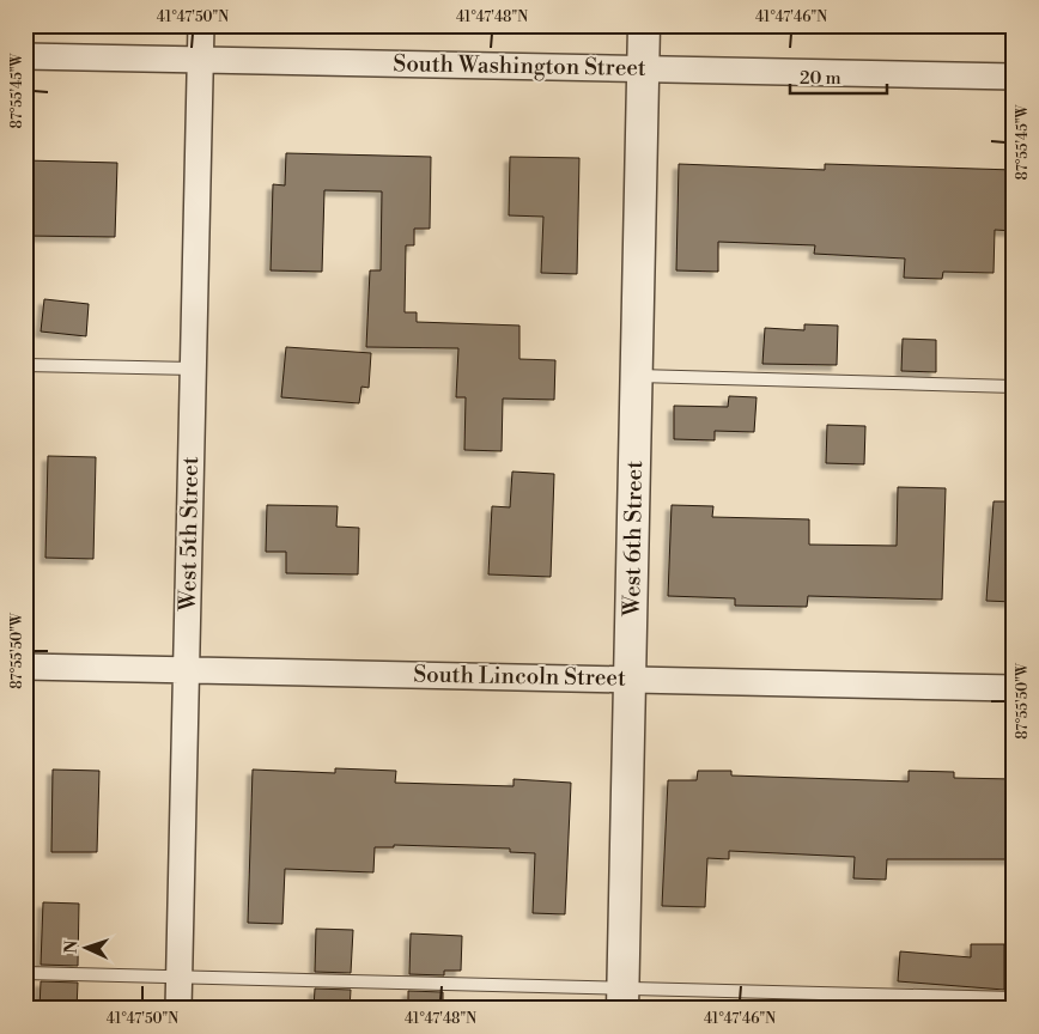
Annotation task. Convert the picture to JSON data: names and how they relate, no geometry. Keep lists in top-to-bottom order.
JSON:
{
  "streets": {
    "street": [
      "South Washington Street",
      "West 5th Street",
      "West 6th Street",
      "South Lincoln Street"
    ]
  },
  "crossings": [
    ["South Washington Street", "West 5th Street"],
    ["South Washington Street", "West 6th Street"],
    ["West 5th Street", "South Lincoln Street"],
    ["West 6th Street", "South Lincoln Street"]
  ],
  "scale_bar": "20 m",
  "north": "left",
  "coordinates": [
    "41°47'50\"N",
    "41°47'48\"N",
    "41°47'46\"N",
    "87°55'45\"W",
    "87°55'50\"W"
  ]
}
